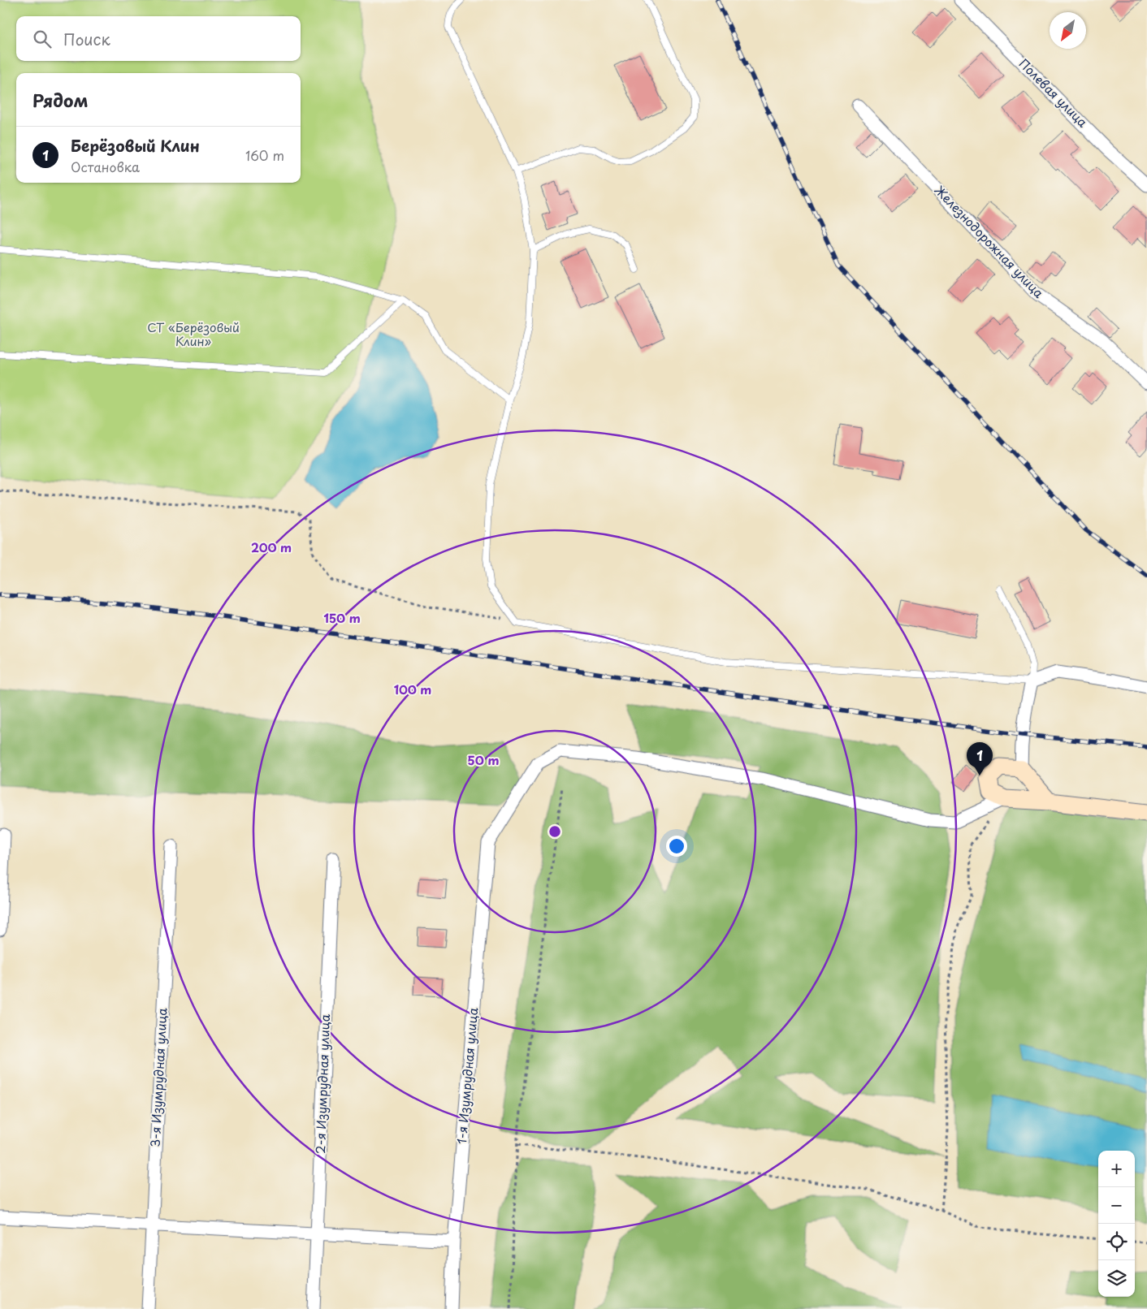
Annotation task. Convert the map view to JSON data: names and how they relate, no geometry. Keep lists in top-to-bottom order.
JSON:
{
  "streets": {
    "street": [
      "Полевая улица",
      "Железнодорожная улица",
      "1-я Изумрудная улица",
      "3-я Изумрудная улица",
      "2-я Изумрудная улица"
    ]
  },
  "parks": ["СТ «Берёзовый Клин»"],
  "north": "bottom left",
  "page": {
    "search": "Поиск",
    "heading": "Рядом",
    "list": [
      {
        "mark": "1",
        "name": "Берёзовый Клин",
        "note": "Остановка",
        "value": "160 m"
      }
    ],
    "pins": "1",
    "map_buttons": ["+", "−"]
  },
  "rings": [
    "200 m",
    "150 m",
    "100 m",
    "50 m"
  ]
}
